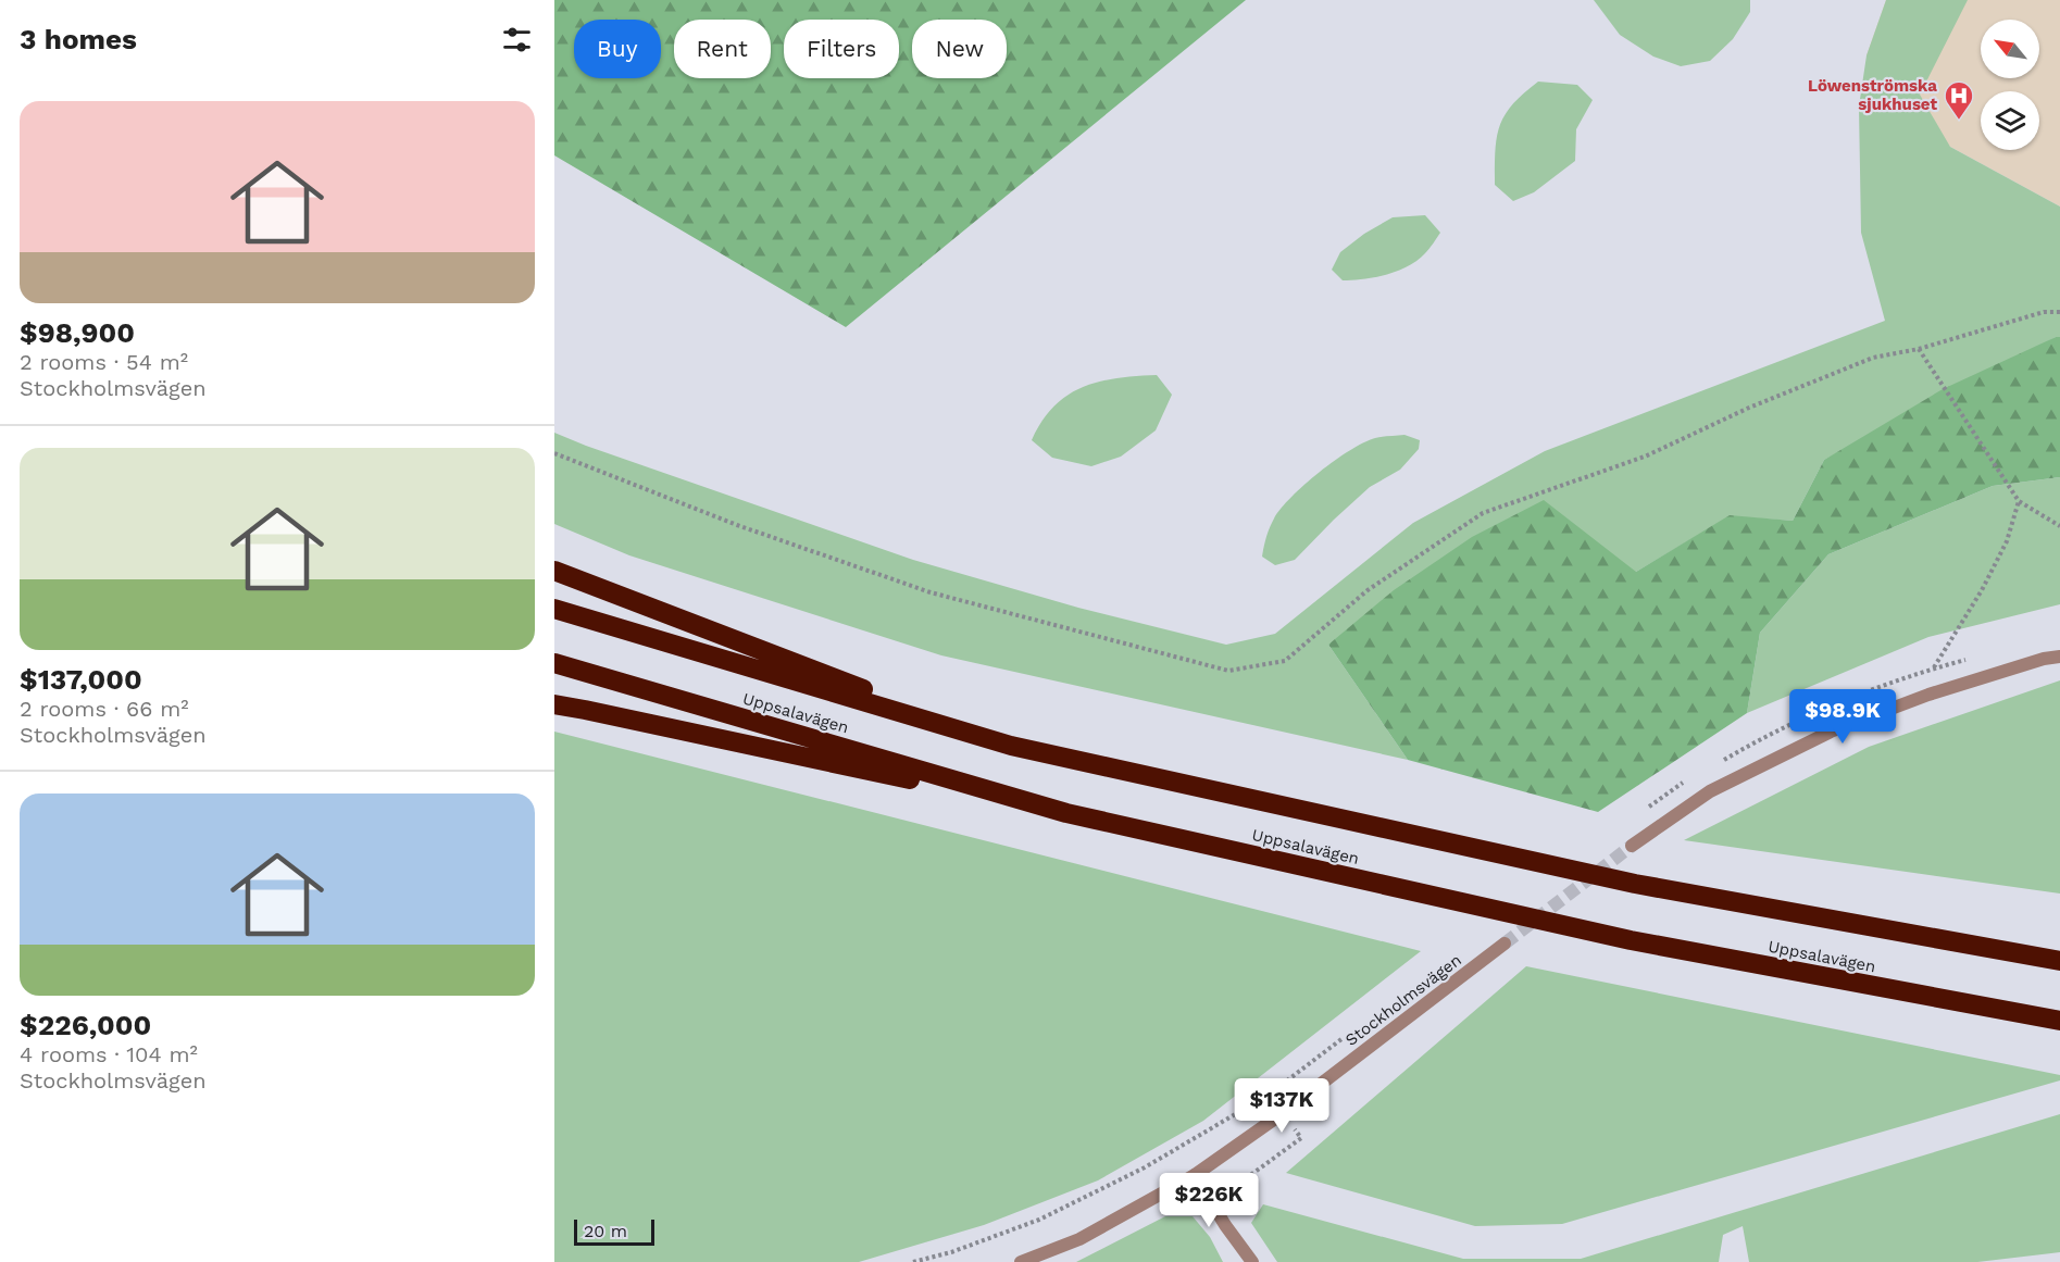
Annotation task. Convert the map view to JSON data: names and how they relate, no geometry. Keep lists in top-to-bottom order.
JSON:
{
  "streets": {
    "highway": ["Uppsalavägen"],
    "street": ["Stockholmsvägen"]
  },
  "places": {
    "hospital": ["Löwenströmska sjukhuset"]
  },
  "scale_bar": "20 m",
  "north": "top left",
  "page": {
    "heading": "3 homes",
    "chip": [
      "Buy",
      "Rent",
      "Filters",
      "New"
    ],
    "list": [
      {
        "name": "$98,900",
        "note": "2 rooms · 54 m² · Stockholmsvägen"
      },
      {
        "name": "$137,000",
        "note": "2 rooms · 66 m² · Stockholmsvägen"
      },
      {
        "name": "$226,000",
        "note": "4 rooms · 104 m² · Stockholmsvägen"
      }
    ],
    "price": ["$98.9K", "$137K", "$226K"],
    "scale": "20 m"
  }
}
